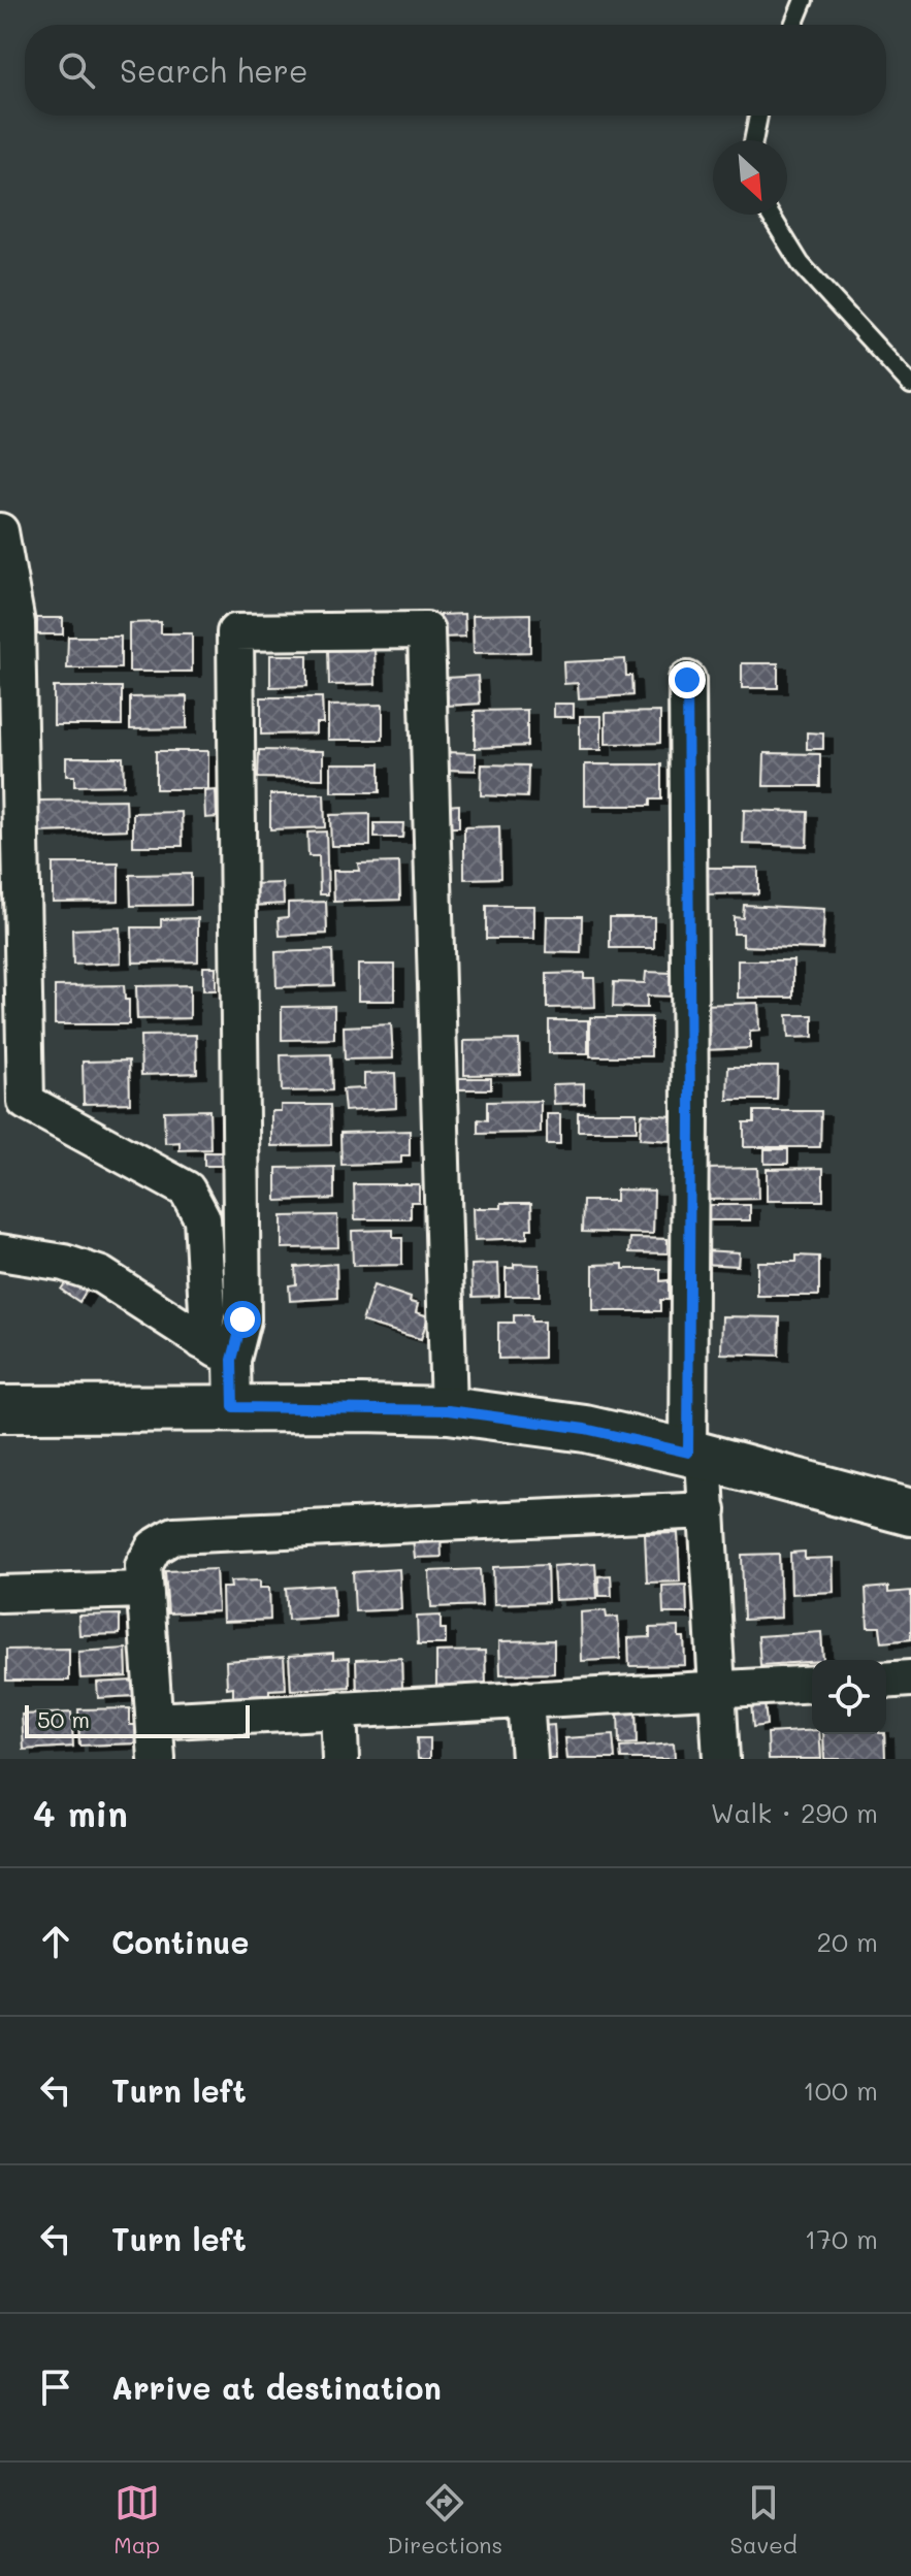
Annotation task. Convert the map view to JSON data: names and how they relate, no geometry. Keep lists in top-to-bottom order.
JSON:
{
  "scale_bar": "50 m",
  "north": "bottom right",
  "page": {
    "search": "Search here",
    "scale": "50 m",
    "heading": ["4 min", "Walk · 290 m"],
    "list": [
      ["Continue", "20 m"],
      ["Turn left", "100 m"],
      ["Turn left", "170 m"],
      "Arrive at destination"
    ],
    "nav": ["Map", "Directions", "Saved"]
  }
}
